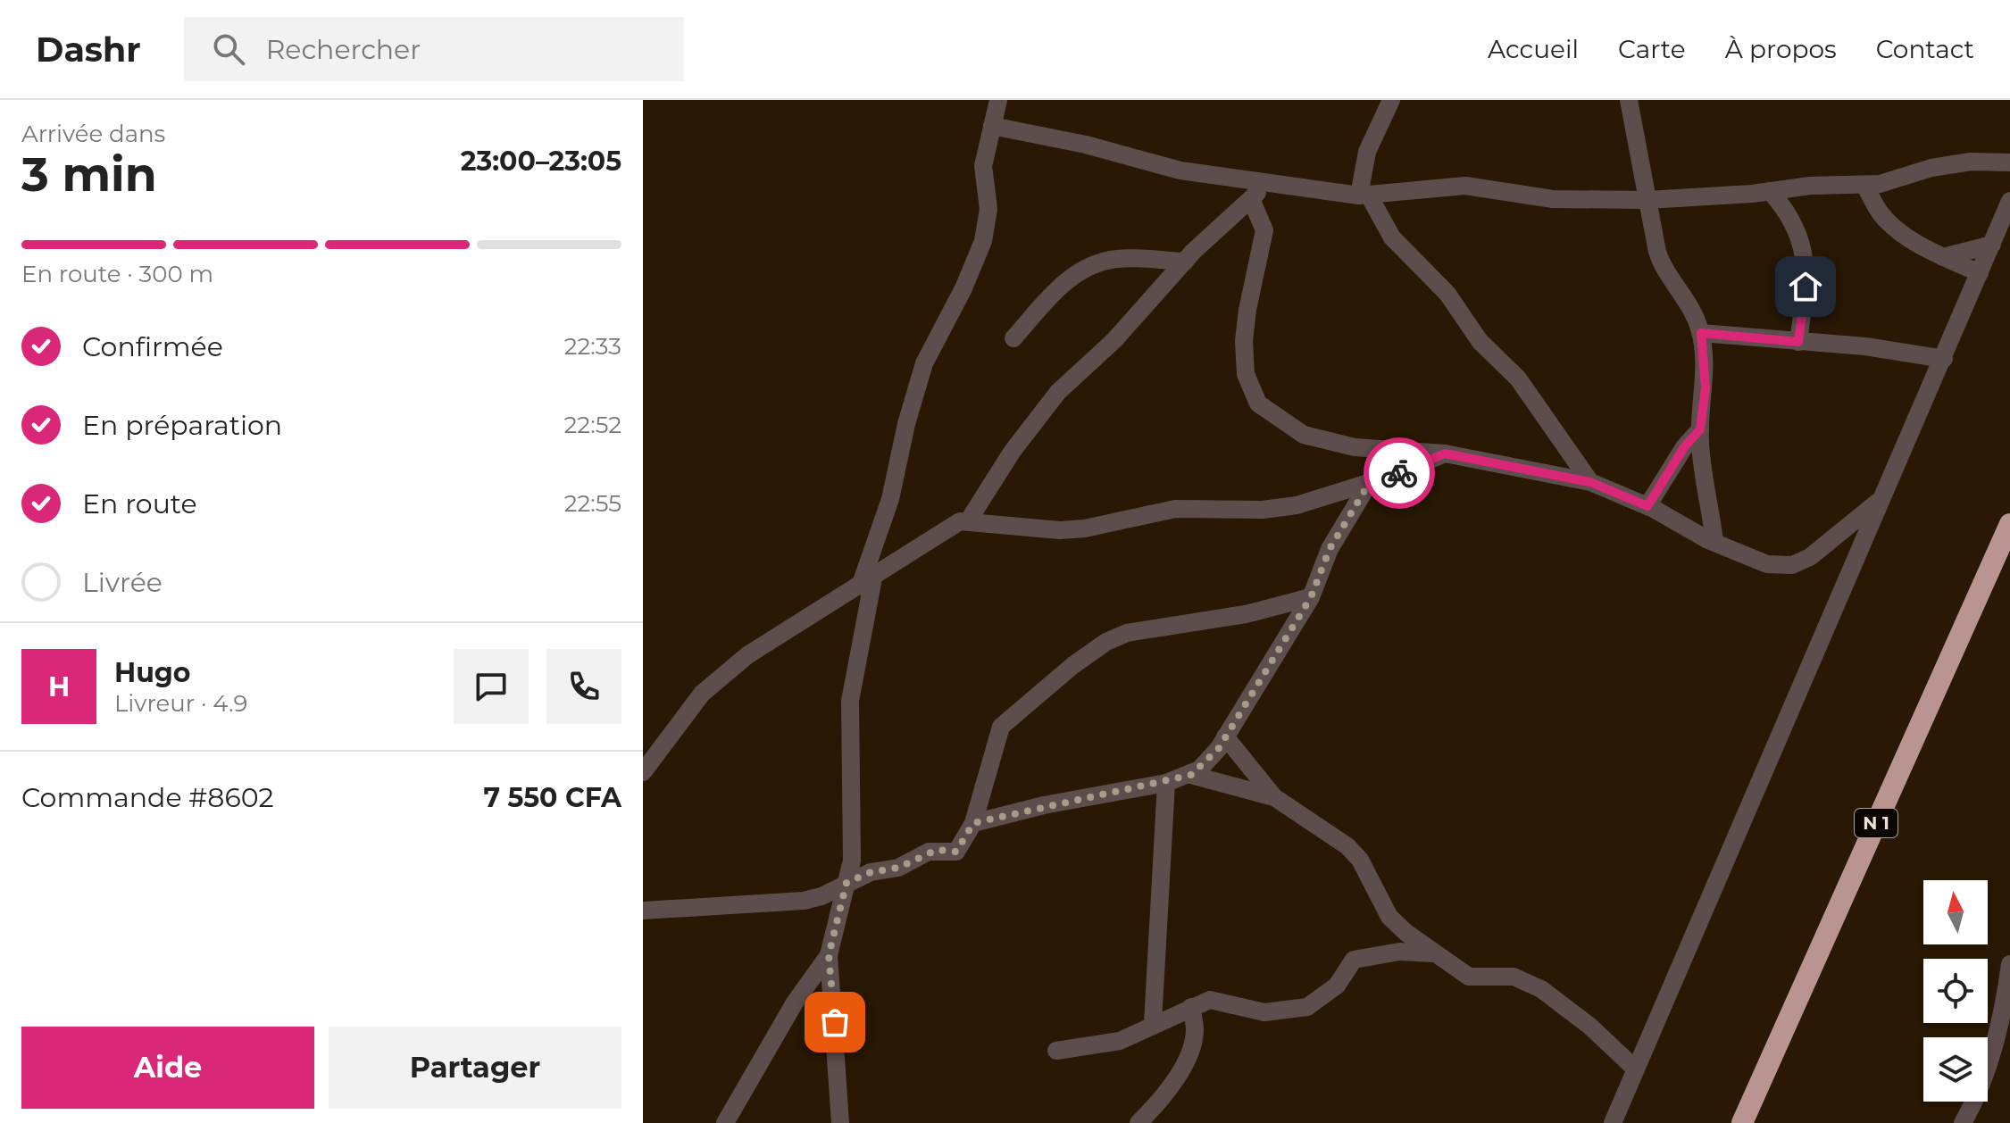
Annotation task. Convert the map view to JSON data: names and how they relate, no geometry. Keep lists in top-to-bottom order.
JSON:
{
  "streets": {
    "highway": ["N 1"]
  },
  "north": "top",
  "page": {
    "header": "Dashr",
    "search": "Rechercher",
    "nav": [
      "Accueil",
      "Carte",
      "À propos",
      "Contact"
    ],
    "heading": ["3 min", "Arrivée dans", "23:00–23:05"],
    "panel": [
      "Hugo",
      "Livreur · 4.9",
      "Commande #8602",
      "7 550 CFA"
    ],
    "bar": "En route · 300 m",
    "list": [
      ["Confirmée", "22:33"],
      ["En préparation", "22:52"],
      ["En route", "22:55"],
      "Livrée"
    ],
    "round": "H",
    "buttons": ["Aide", "Partager"]
  }
}
